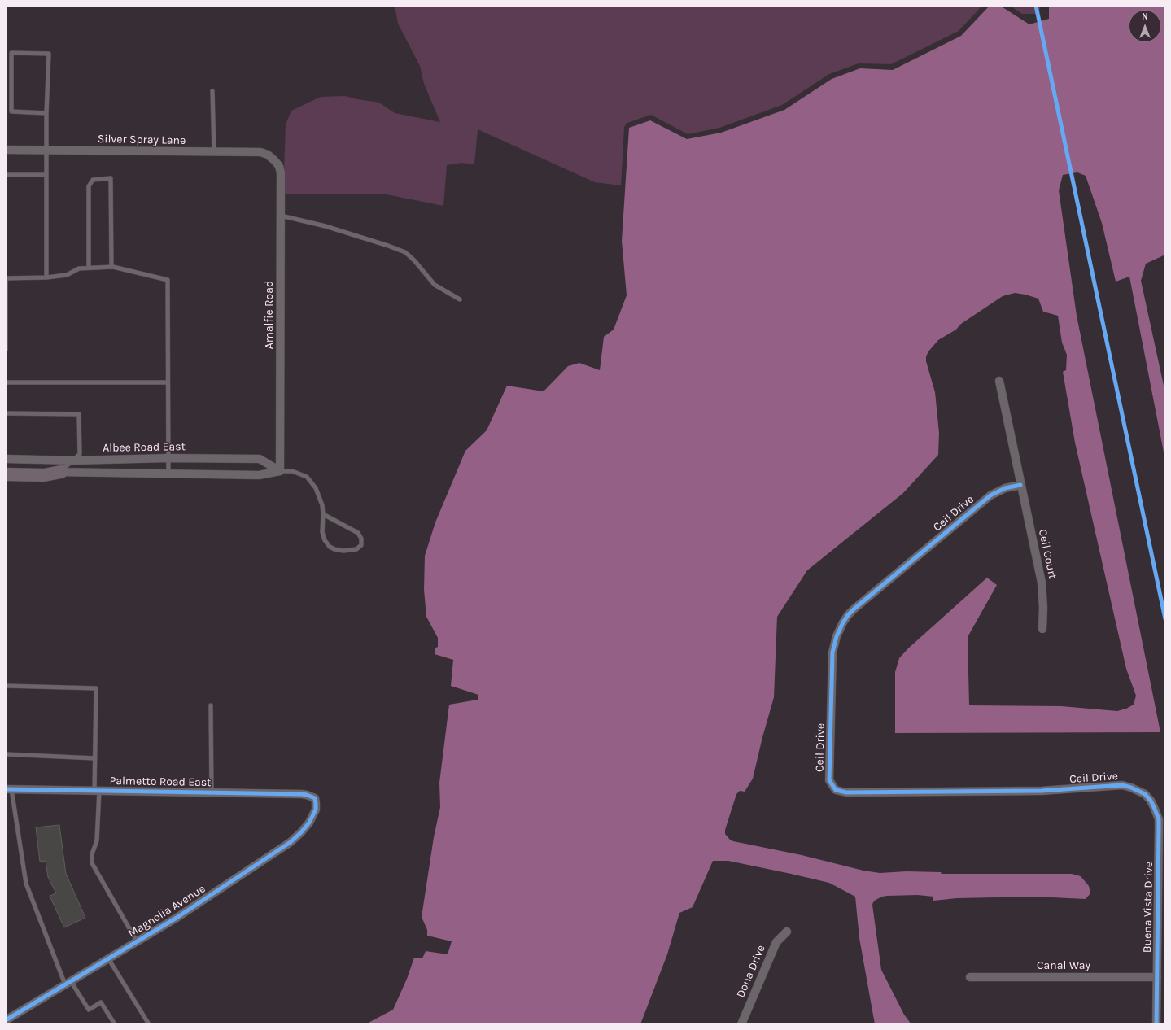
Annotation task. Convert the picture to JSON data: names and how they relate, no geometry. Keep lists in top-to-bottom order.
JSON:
{
  "streets": {
    "street": [
      "Silver Spray Lane",
      "Amalfie Road",
      "Albee Road East",
      "Ceil Drive",
      "Ceil Court",
      "Palmetto Road East",
      "Buena Vista Drive",
      "Magnolia Avenue",
      "Canal Way",
      "Dona Drive"
    ]
  },
  "crossings": [
    ["Silver Spray Lane", "Amalfie Road"],
    ["Amalfie Road", "Albee Road East"],
    ["Ceil Drive", "Ceil Court"],
    ["Ceil Drive", "Buena Vista Drive"],
    ["Palmetto Road East", "Magnolia Avenue"],
    ["Buena Vista Drive", "Canal Way"]
  ],
  "north": "top"
}
